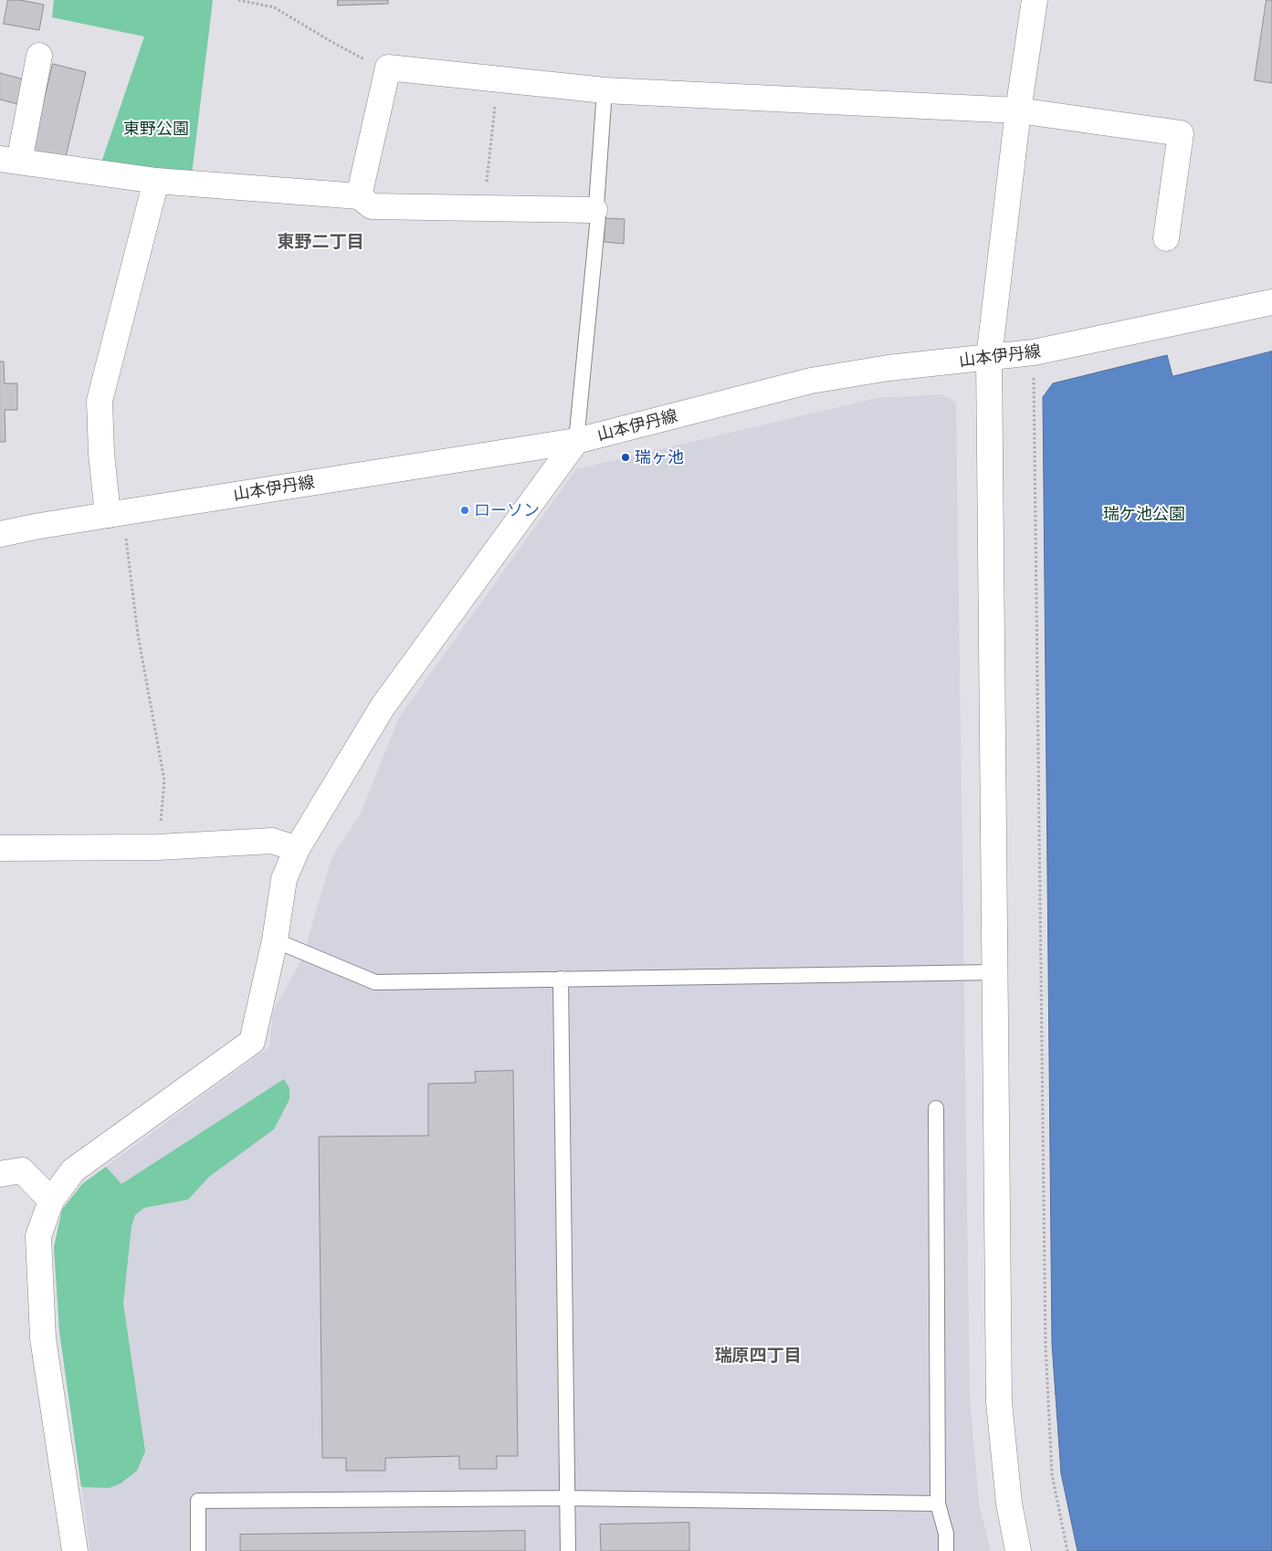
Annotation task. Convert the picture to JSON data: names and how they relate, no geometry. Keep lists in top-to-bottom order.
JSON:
{
  "streets": {
    "street": ["山本伊丹線"]
  },
  "districts": ["東野二丁目", "瑞原四丁目"],
  "parks": ["東野公園", "瑞ケ池公園"],
  "places": ["瑞ヶ池", "ローソン"]
}
